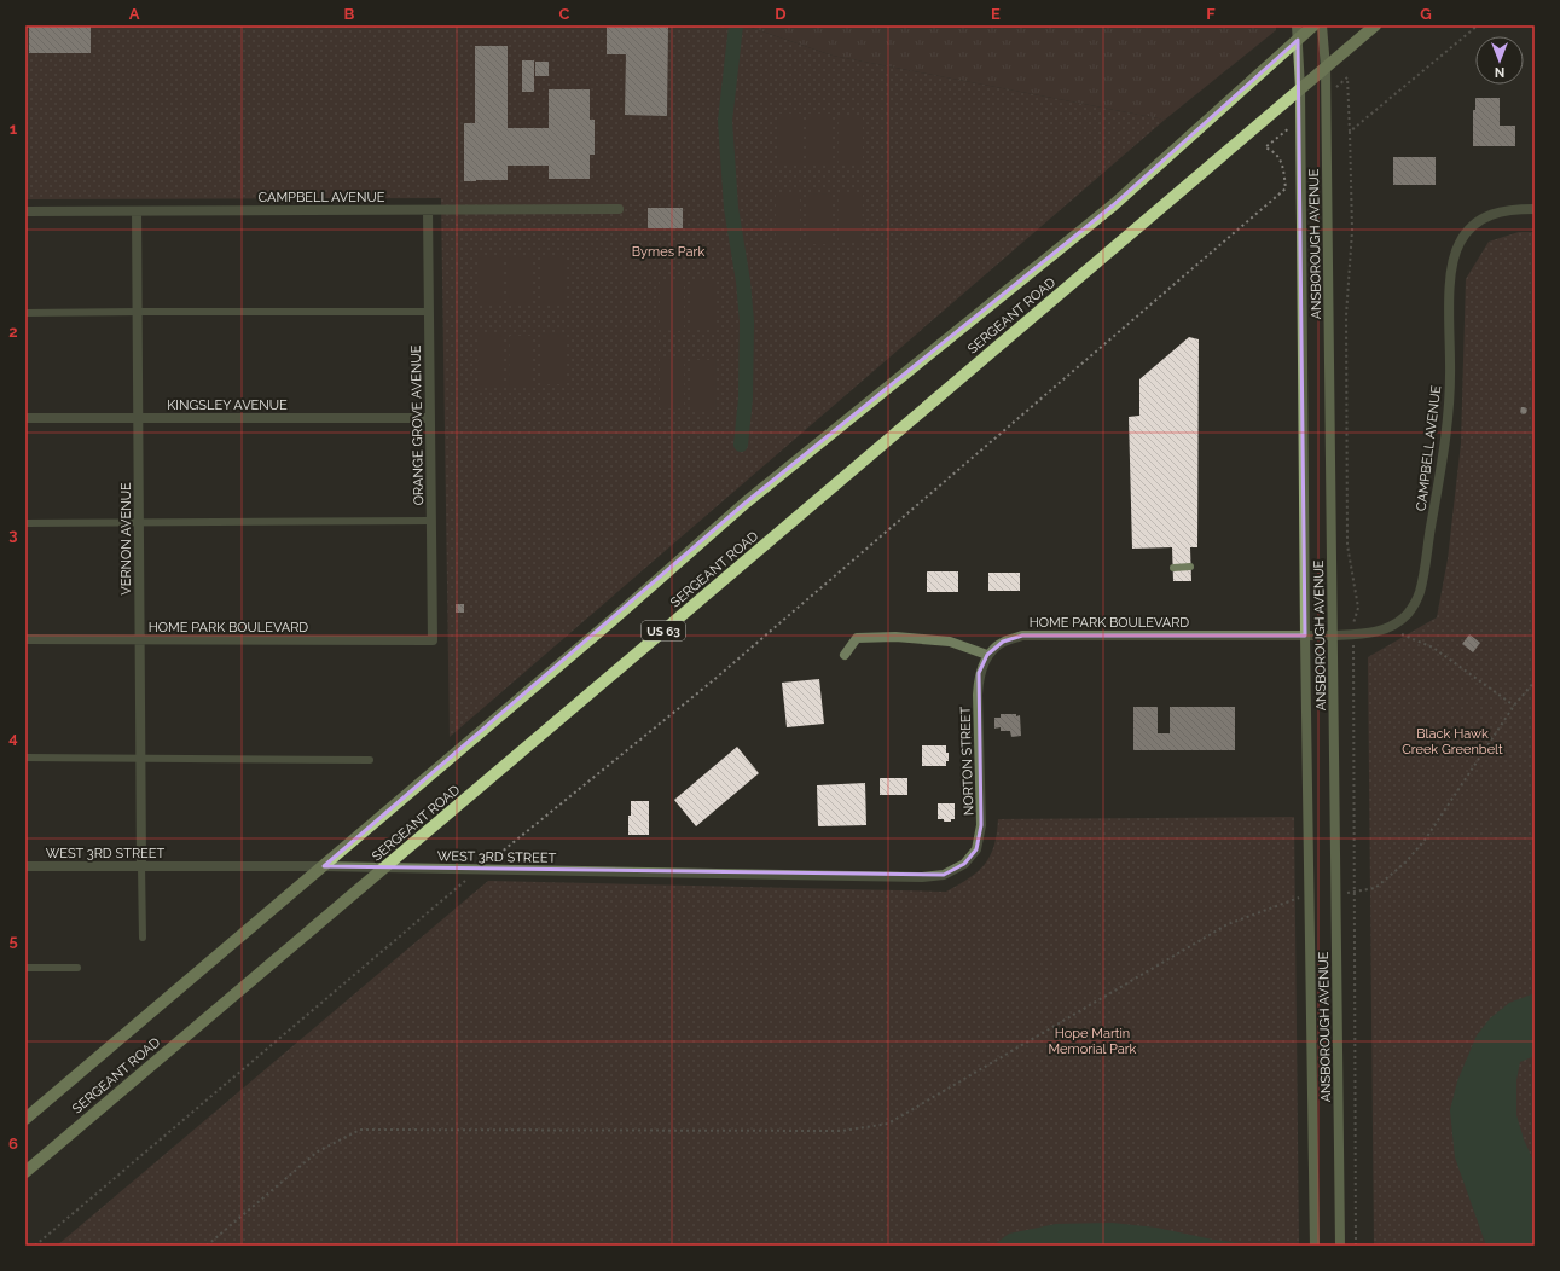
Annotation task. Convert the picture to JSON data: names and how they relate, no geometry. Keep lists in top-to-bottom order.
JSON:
{
  "streets": {
    "main road": ["ANSBOROUGH AVENUE", "SERGEANT ROAD", "US 63"],
    "street": [
      "CAMPBELL AVENUE",
      "KINGSLEY AVENUE",
      "ORANGE GROVE AVENUE",
      "VERNON AVENUE",
      "HOME PARK BOULEVARD",
      "NORTON STREET",
      "WEST 3RD STREET"
    ]
  },
  "crossings": [
    ["CAMPBELL AVENUE", "ANSBOROUGH AVENUE"],
    ["CAMPBELL AVENUE", "ORANGE GROVE AVENUE"],
    ["CAMPBELL AVENUE", "VERNON AVENUE"],
    ["CAMPBELL AVENUE", "HOME PARK BOULEVARD"],
    ["ANSBOROUGH AVENUE", "SERGEANT ROAD"],
    ["ANSBOROUGH AVENUE", "HOME PARK BOULEVARD"],
    ["SERGEANT ROAD", "WEST 3RD STREET"],
    ["KINGSLEY AVENUE", "ORANGE GROVE AVENUE"],
    ["KINGSLEY AVENUE", "VERNON AVENUE"],
    ["ORANGE GROVE AVENUE", "HOME PARK BOULEVARD"],
    ["VERNON AVENUE", "HOME PARK BOULEVARD"],
    ["VERNON AVENUE", "WEST 3RD STREET"],
    ["HOME PARK BOULEVARD", "NORTON STREET"],
    ["NORTON STREET", "WEST 3RD STREET"]
  ],
  "parks": ["Byrnes Park", "Black Hawk Creek Greenbelt", "Hope Martin Memorial Park"],
  "north": "bottom",
  "grid": {
    "columns": [
      "A",
      "B",
      "C",
      "D",
      "E",
      "F",
      "G"
    ],
    "rows": [
      "1",
      "2",
      "3",
      "4",
      "5",
      "6"
    ]
  }
}
